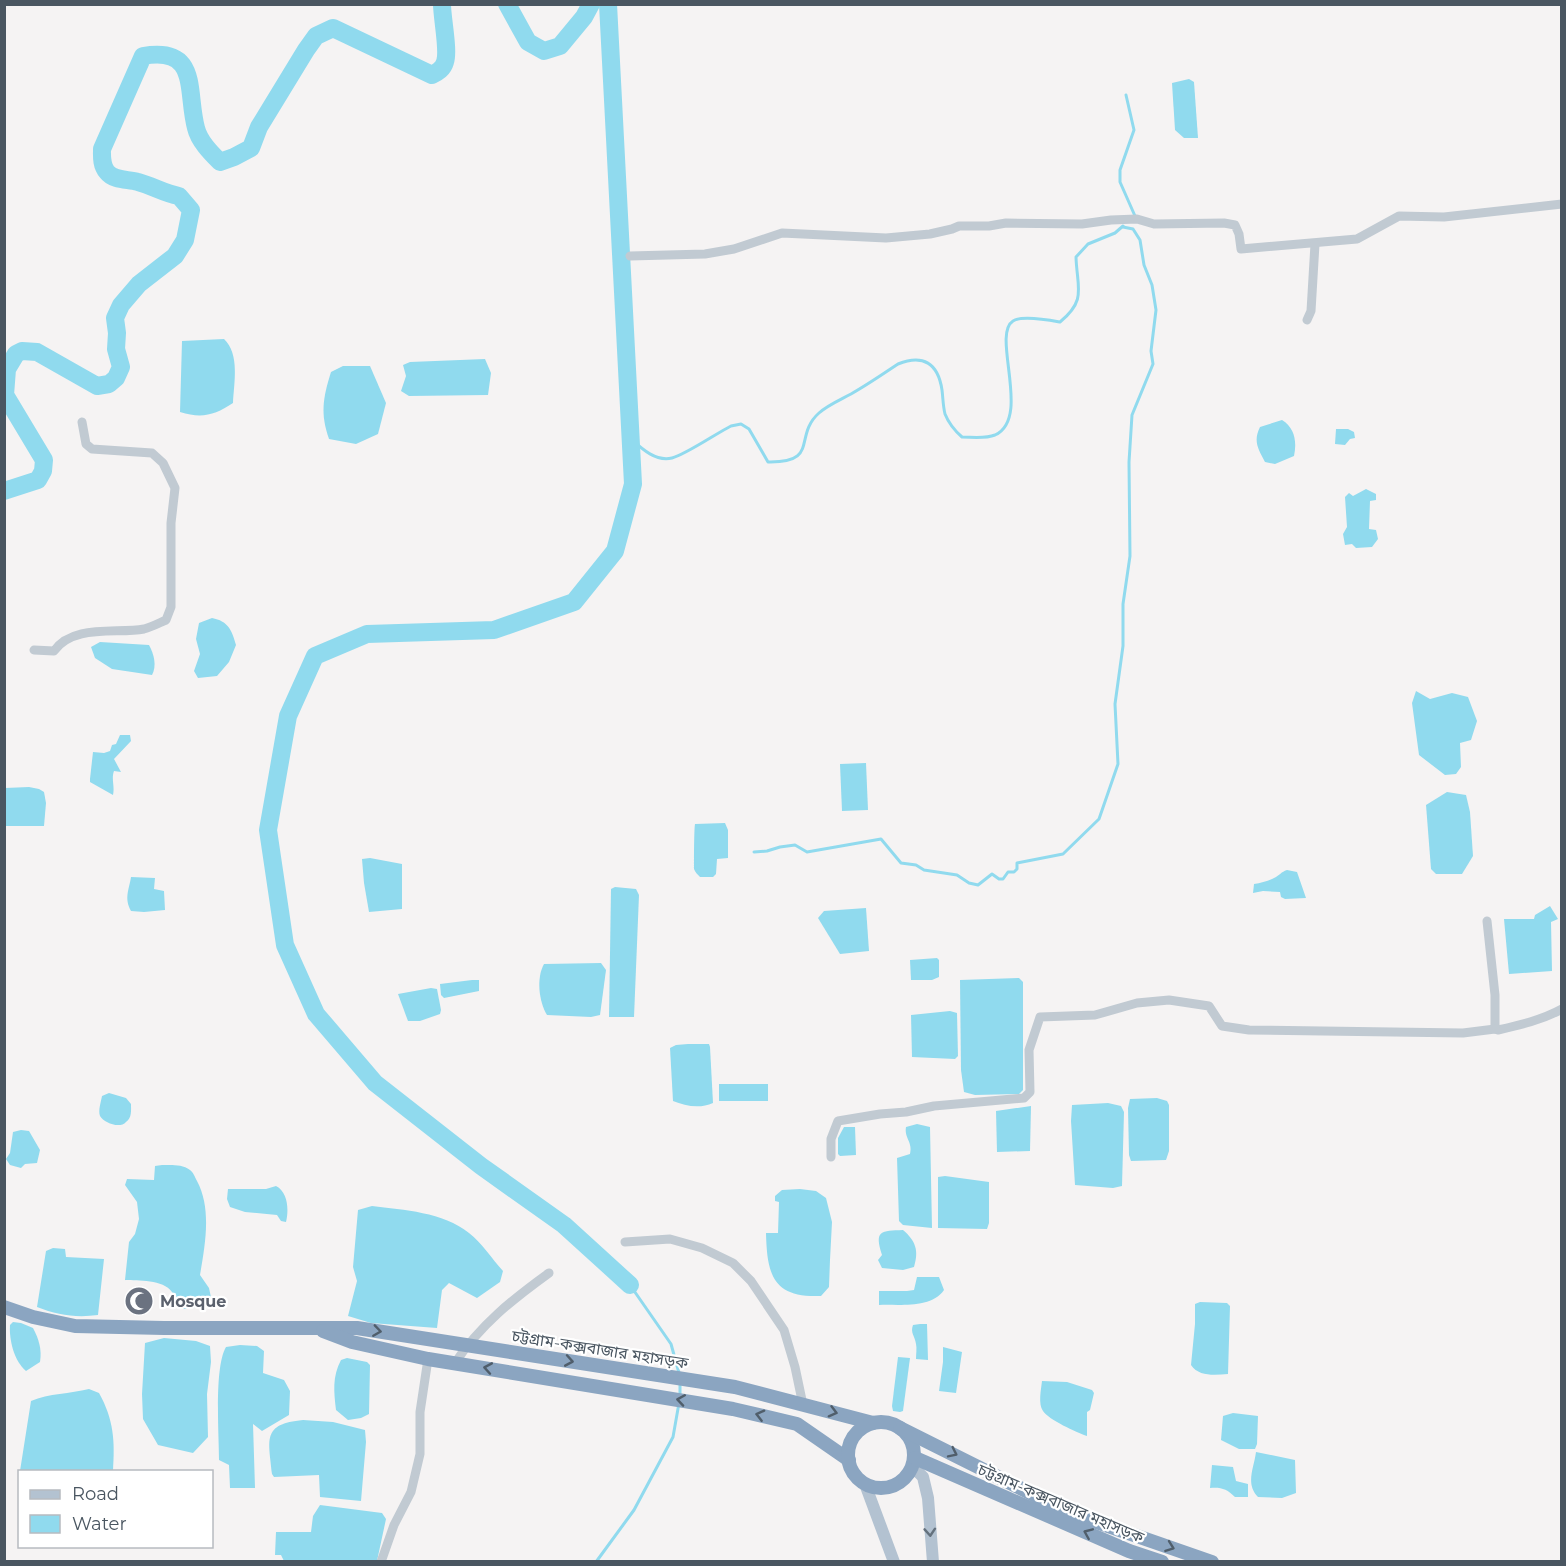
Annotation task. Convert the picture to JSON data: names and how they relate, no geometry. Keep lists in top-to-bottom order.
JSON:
{
  "streets": {
    "highway": ["চট্টগ্রাম-কক্সবাজার মহাসড়ক"]
  },
  "places": {
    "mosque": ["Mosque"]
  },
  "legend": ["Road", "Water"]
}
